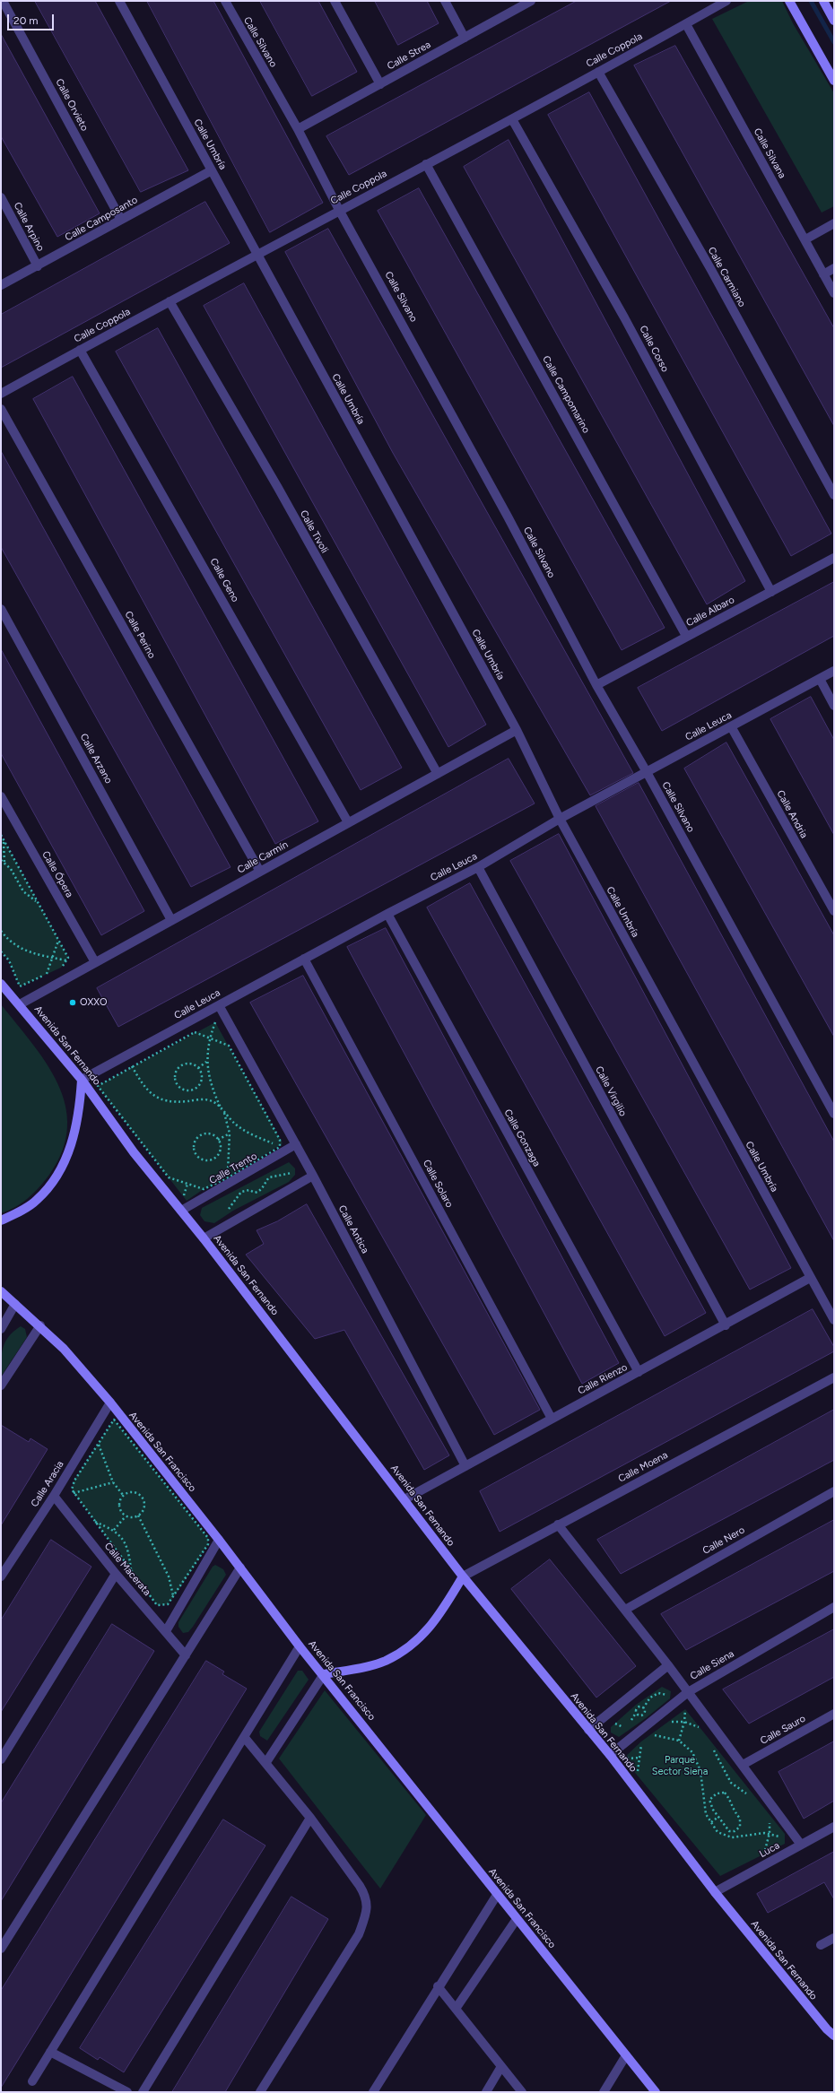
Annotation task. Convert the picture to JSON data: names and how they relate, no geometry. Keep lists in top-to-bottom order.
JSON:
{
  "streets": {
    "street": [
      "Calle Silvano",
      "Calle Coppola",
      "Calle Strea",
      "Calle Orvieto",
      "Calle Umbría",
      "Calle Silvana",
      "Calle Camposanto",
      "Calle Arpino",
      "Calle Carmiano",
      "Calle Corso",
      "Calle Campomarino",
      "Calle Tivoli",
      "Calle Geno",
      "Calle Albaro",
      "Calle Perino",
      "Calle Leuca",
      "Calle Arzano",
      "Calle Andria",
      "Calle Carmín",
      "Calle Ópera",
      "Avenida San Fernando",
      "Calle Virgilio",
      "Calle Gonzaga",
      "Calle Trento",
      "Calle Solaro",
      "Calle Antica",
      "Calle Rienzo",
      "Avenida San Francisco",
      "Calle Moena",
      "Calle Aracia",
      "Calle Nero",
      "Calle Macerata",
      "Calle Siena",
      "Calle Sauro",
      "Luca"
    ]
  },
  "crossings": [
    ["Calle Silvano", "Calle Coppola"],
    ["Calle Silvano", "Calle Strea"],
    ["Calle Silvano", "Calle Albaro"],
    ["Calle Silvano", "Calle Leuca"],
    ["Calle Coppola", "Calle Umbría"],
    ["Calle Coppola", "Calle Silvana"],
    ["Calle Coppola", "Calle Carmiano"],
    ["Calle Coppola", "Calle Corso"],
    ["Calle Coppola", "Calle Campomarino"],
    ["Calle Coppola", "Calle Tivoli"],
    ["Calle Coppola", "Calle Geno"],
    ["Calle Orvieto", "Calle Camposanto"],
    ["Calle Umbría", "Calle Camposanto"],
    ["Calle Umbría", "Calle Leuca"],
    ["Calle Umbría", "Calle Carmín"],
    ["Calle Umbría", "Calle Rienzo"],
    ["Calle Camposanto", "Calle Arpino"],
    ["Calle Corso", "Calle Albaro"],
    ["Calle Campomarino", "Calle Albaro"],
    ["Calle Tivoli", "Calle Carmín"],
    ["Calle Geno", "Calle Carmín"],
    ["Calle Perino", "Calle Carmín"],
    ["Calle Leuca", "Calle Andria"],
    ["Calle Leuca", "Avenida San Fernando"],
    ["Calle Leuca", "Calle Virgilio"],
    ["Calle Leuca", "Calle Gonzaga"],
    ["Calle Leuca", "Calle Solaro"],
    ["Calle Leuca", "Calle Antica"],
    ["Calle Arzano", "Calle Carmín"],
    ["Calle Carmín", "Calle Ópera"],
    ["Calle Carmín", "Avenida San Fernando"],
    ["Avenida San Fernando", "Calle Trento"],
    ["Avenida San Fernando", "Calle Rienzo"],
    ["Avenida San Fernando", "Calle Moena"],
    ["Avenida San Fernando", "Calle Siena"],
    ["Avenida San Fernando", "Luca"],
    ["Calle Virgilio", "Calle Rienzo"],
    ["Calle Gonzaga", "Calle Rienzo"],
    ["Calle Trento", "Calle Antica"],
    ["Calle Solaro", "Calle Rienzo"],
    ["Calle Antica", "Calle Rienzo"],
    ["Avenida San Francisco", "Calle Aracia"],
    ["Calle Aracia", "Calle Macerata"]
  ],
  "parks": ["Parque Sector Siena"],
  "places": ["OXXO"],
  "scale_bar": "20 m"
}
